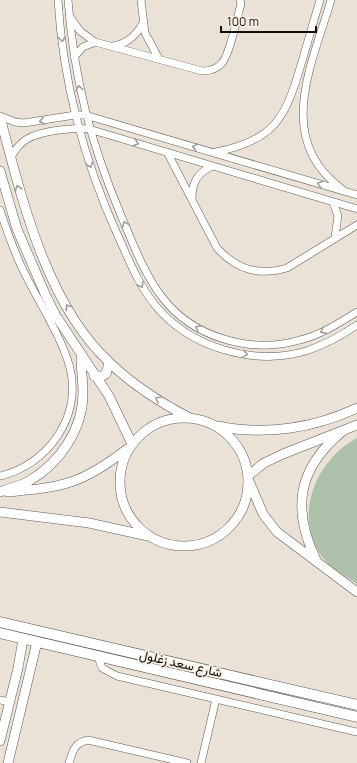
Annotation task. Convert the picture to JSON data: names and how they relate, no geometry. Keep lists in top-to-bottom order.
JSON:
{
  "streets": {
    "main road": ["شارع سعد زغلول"]
  },
  "scale_bar": "100 m"
}
